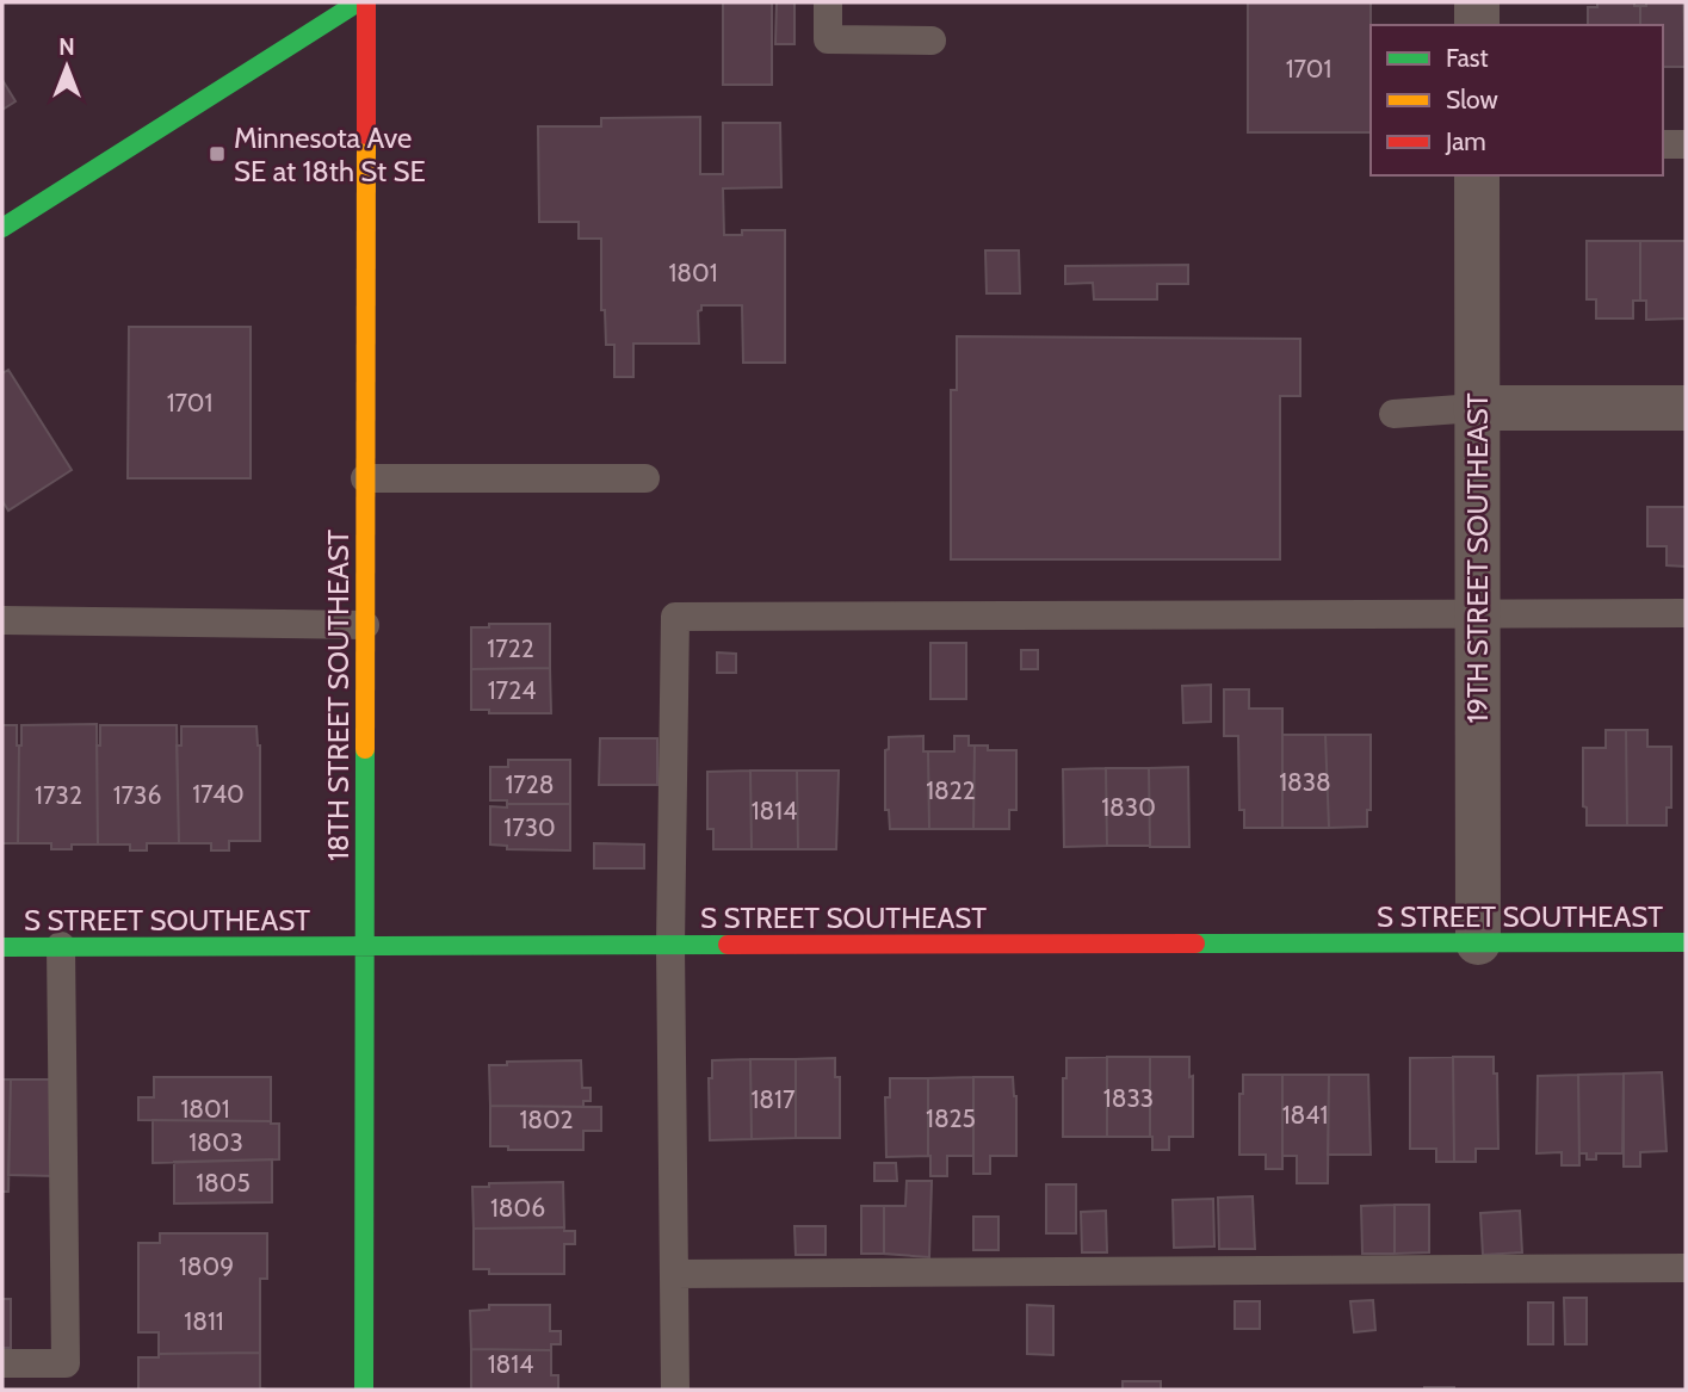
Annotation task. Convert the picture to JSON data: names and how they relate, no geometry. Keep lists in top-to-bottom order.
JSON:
{
  "streets": {
    "street": ["19TH STREET SOUTHEAST", "18TH STREET SOUTHEAST", "S STREET SOUTHEAST"]
  },
  "crossings": [
    ["19TH STREET SOUTHEAST", "S STREET SOUTHEAST"],
    ["18TH STREET SOUTHEAST", "S STREET SOUTHEAST"]
  ],
  "places": {
    "transit": ["Minnesota Ave SE at 18th St SE"]
  },
  "house_numbers": [
    "1701",
    "1801",
    "1701",
    "1722",
    "1724",
    "1838",
    "1728",
    "1822",
    "1740",
    "1732",
    "1736",
    "1830",
    "1814",
    "1730",
    "1833",
    "1817",
    "1801",
    "1841",
    "1825",
    "1802",
    "1803",
    "1805",
    "1806",
    "1809",
    "1811",
    "1814"
  ],
  "legend": ["Fast", "Slow", "Jam"],
  "north": "top"
}
